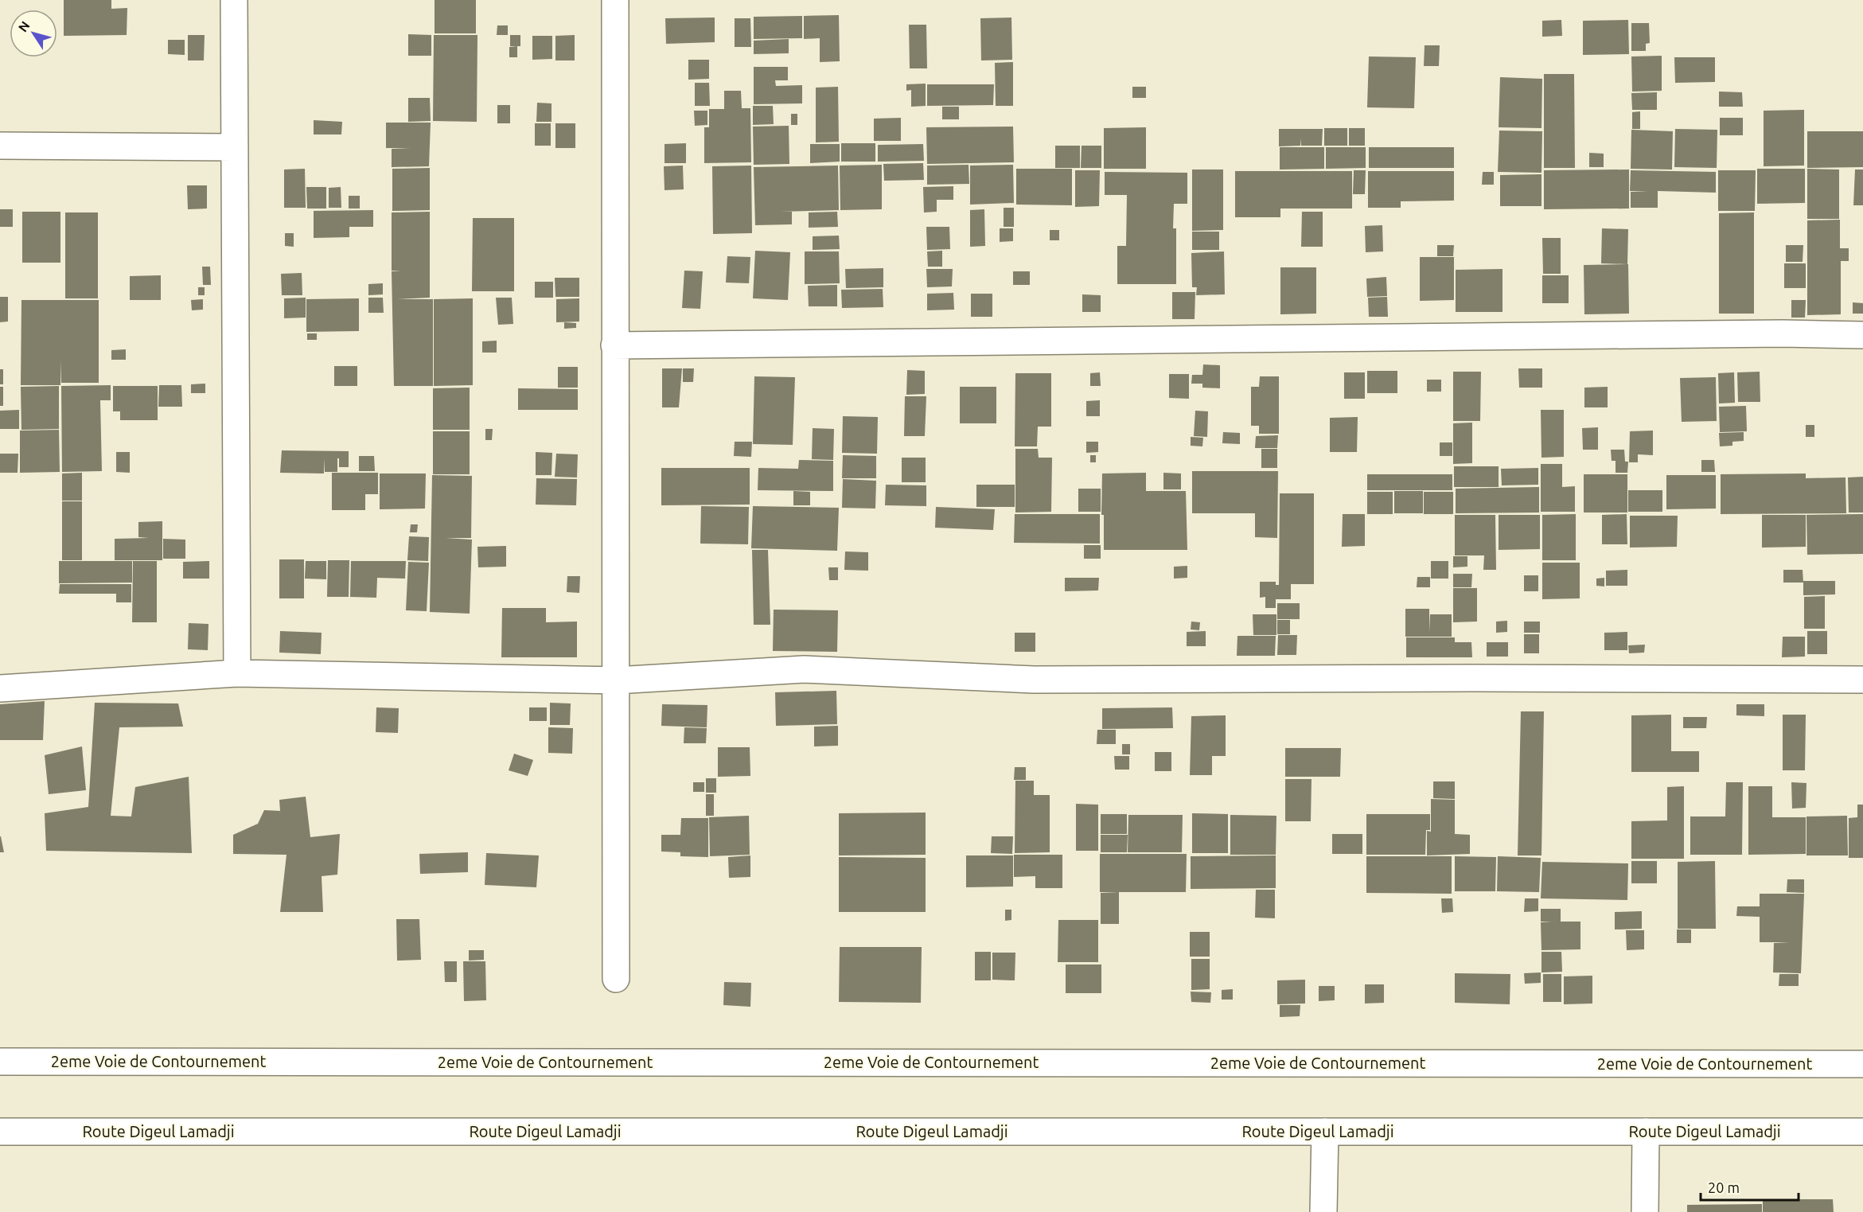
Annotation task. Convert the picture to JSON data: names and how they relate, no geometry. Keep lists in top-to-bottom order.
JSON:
{
  "streets": {
    "street": ["2eme Voie de Contournement", "Route Digeul Lamadji"]
  },
  "scale_bar": "20 m",
  "north": "top left"
}
